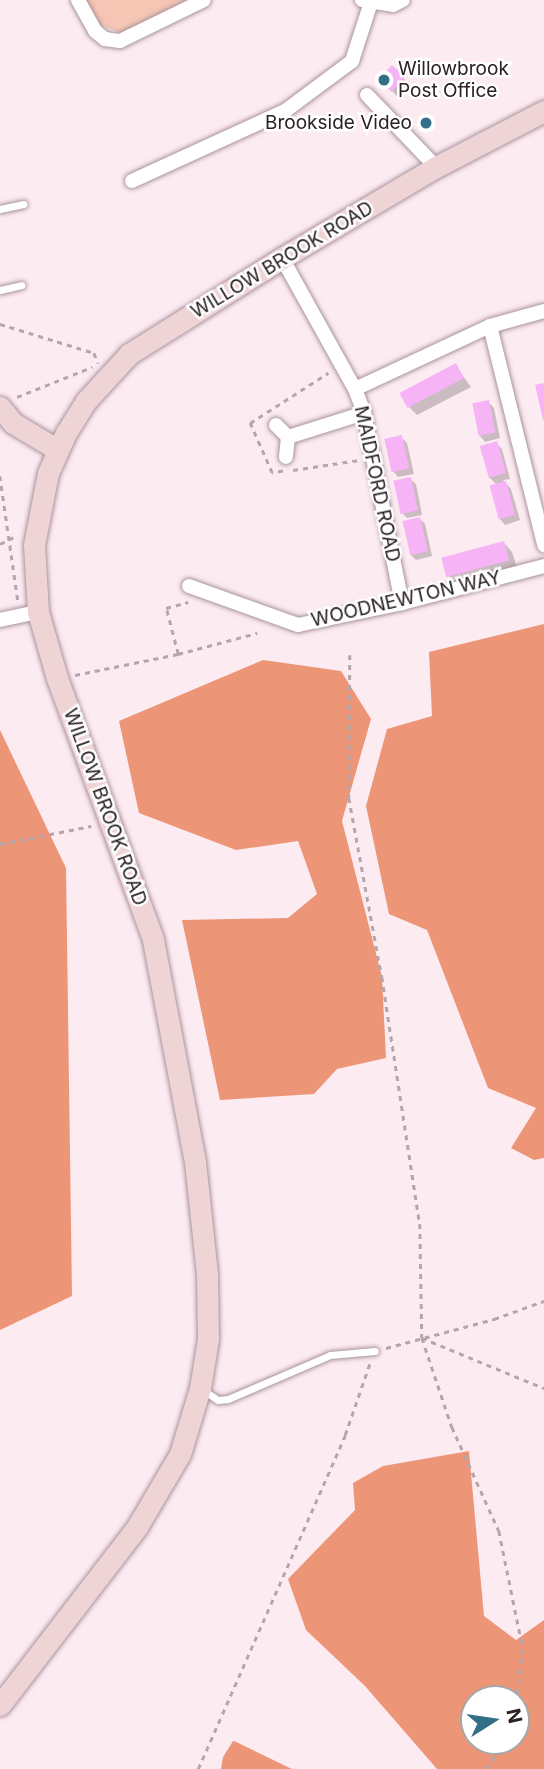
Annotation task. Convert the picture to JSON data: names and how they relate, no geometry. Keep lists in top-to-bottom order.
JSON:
{
  "streets": {
    "street": ["WILLOW BROOK ROAD", "MAIDFORD ROAD", "WOODNEWTON WAY"]
  },
  "crossings": [
    ["WILLOW BROOK ROAD", "MAIDFORD ROAD"],
    ["MAIDFORD ROAD", "WOODNEWTON WAY"]
  ],
  "places": ["Willowbrook Post Office", "Brookside Video"],
  "north": "right"
}
